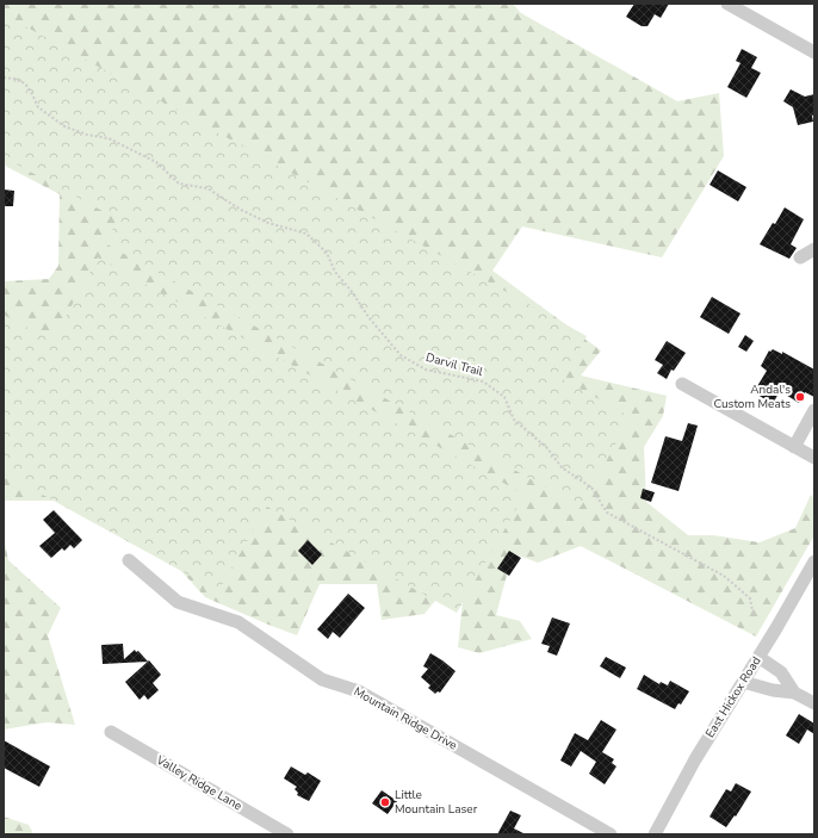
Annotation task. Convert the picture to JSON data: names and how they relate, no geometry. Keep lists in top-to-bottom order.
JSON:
{
  "streets": {
    "street": ["East Hickox Road", "Mountain Ridge Drive", "Valley Ridge Lane"],
    "path": ["Darvil Trail"]
  },
  "places": ["Andal's Custom Meats", "Little Mountain Laser"]
}
